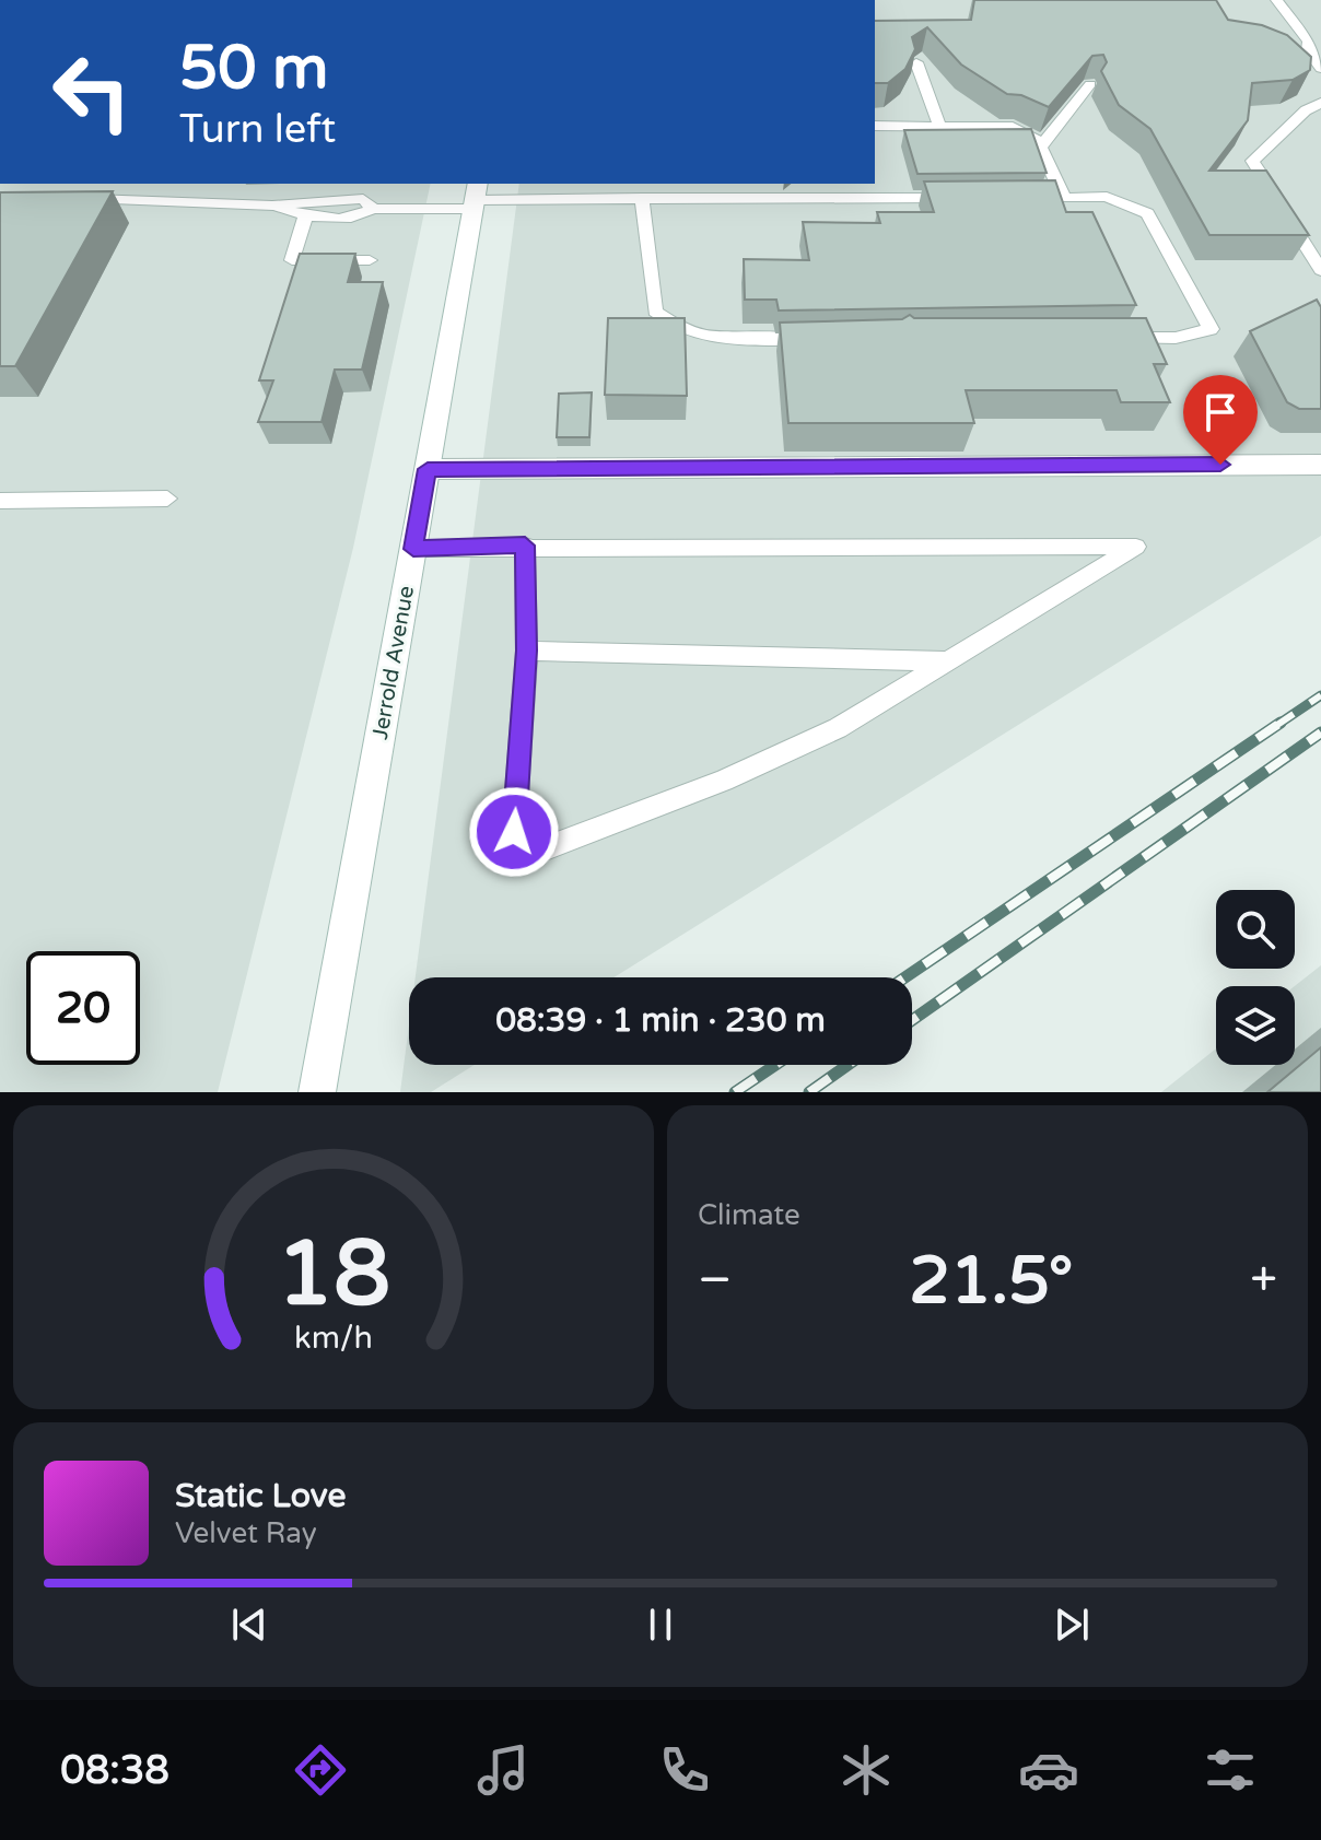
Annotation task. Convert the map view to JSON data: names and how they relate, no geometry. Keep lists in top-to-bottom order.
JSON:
{
  "streets": {
    "street": ["Jerrold Avenue"]
  },
  "page": {
    "turn": ["50 m", "Turn left"],
    "limit": "20",
    "trip": "08:39 · 1 min · 230 m",
    "tile": "Climate",
    "heat": ["−", "21.5°", "+"],
    "song": ["Static Love", "Velvet Ray"],
    "tabs": "08:38",
    "gauge": ["18", "km/h"]
  }
}
